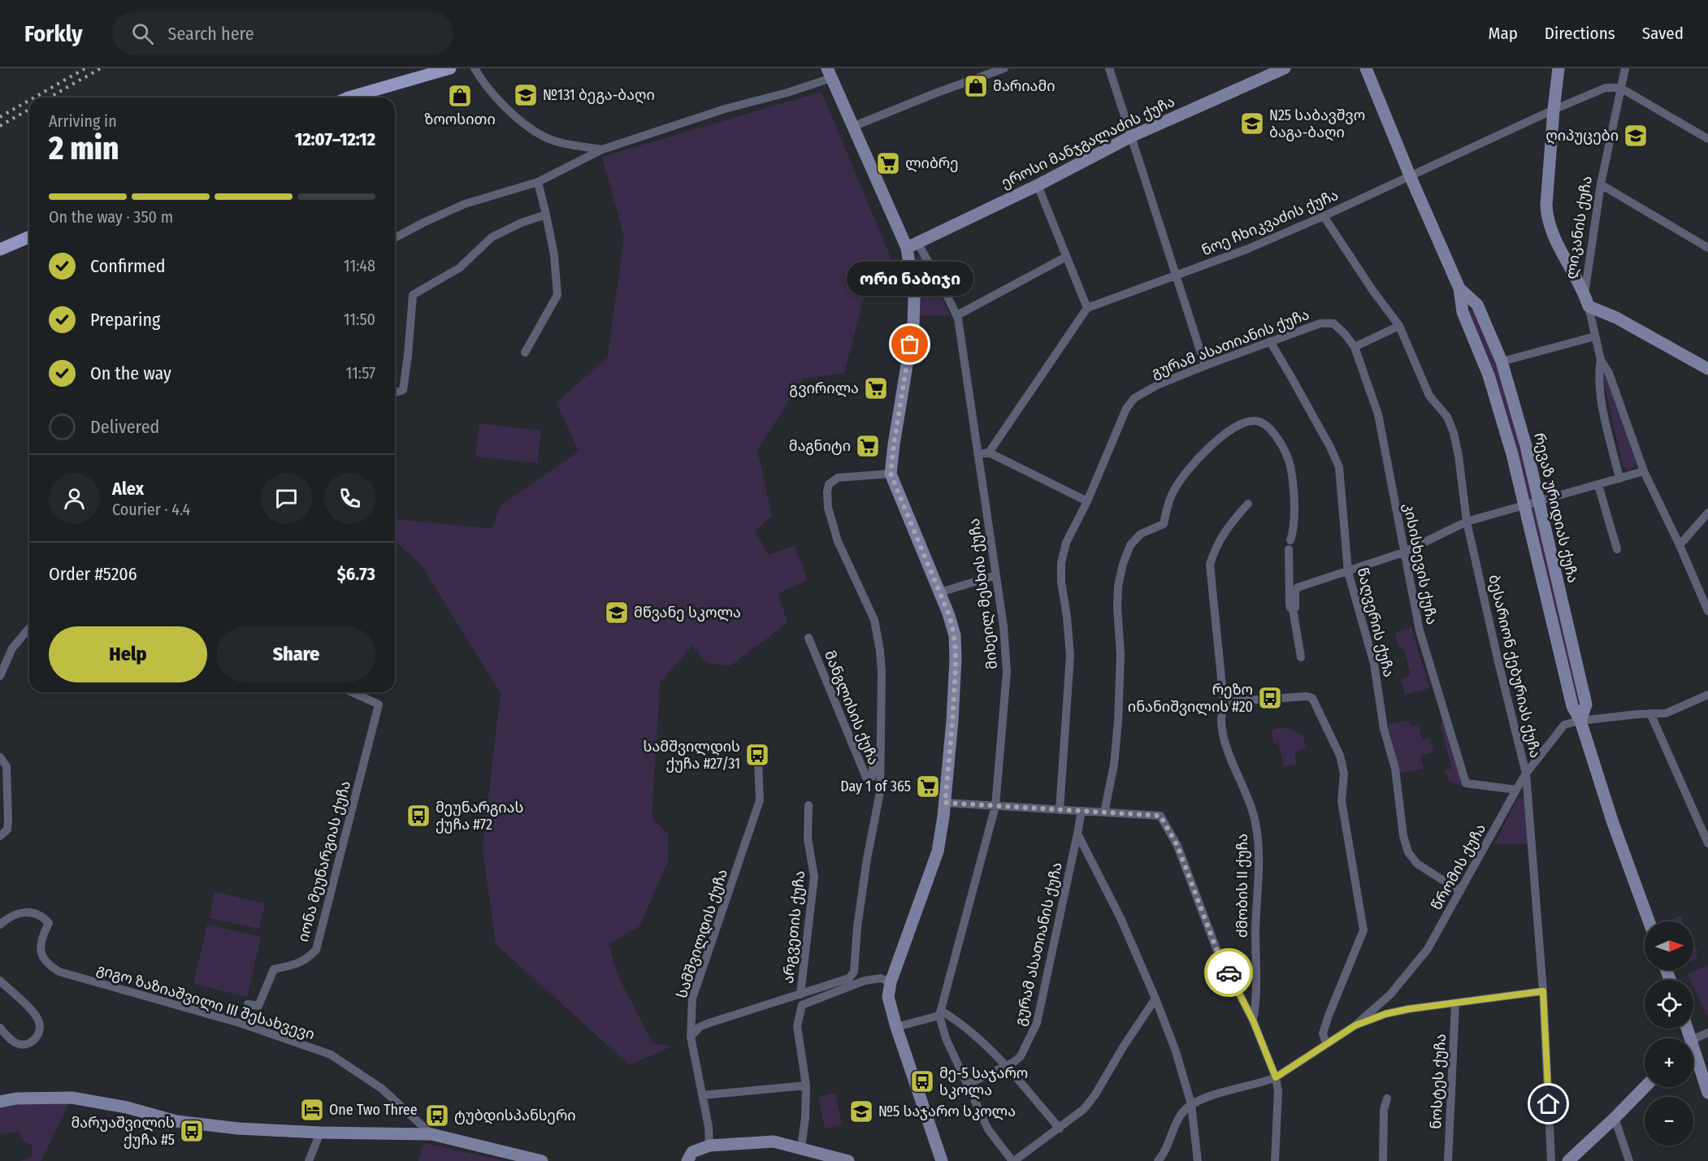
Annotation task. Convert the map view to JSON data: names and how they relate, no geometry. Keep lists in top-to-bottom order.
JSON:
{
  "streets": {
    "street": [
      "ეროსი მანჯგალაძის ქუჩა",
      "ნოე ჩხიკვაძის ქუჩა",
      "ლიკანის ქუჩა",
      "გურამ ასათიანის ქუჩა",
      "რევაზ ურიდიას ქუჩა",
      "კისისხევის ქუჩა",
      "მიხეილ მესხის ქუჩა",
      "წაღვერის ქუჩა",
      "ბესარიონ ქებურიას ქუჩა",
      "მანგლისის ქუჩა",
      "იონა მეუნარგიას ქუჩა",
      "წრომის ქუჩა",
      "ძმობის II ქუჩა",
      "არგვეთის ქუჩა",
      "სამშვილდის ქუჩა",
      "გიგო ზაზიაშვილი III შესახვევი",
      "ნოსტეს ქუჩა"
    ]
  },
  "crossings": [
    ["ეროსი მანჯგალაძის ქუჩა", "მიხეილ მესხის ქუჩა"],
    ["ნოე ჩხიკვაძის ქუჩა", "ლიკანის ქუჩა"],
    ["ნოე ჩხიკვაძის ქუჩა", "რევაზ ურიდიას ქუჩა"],
    ["ნოე ჩხიკვაძის ქუჩა", "ბესარიონ ქებურიას ქუჩა"],
    ["გურამ ასათიანის ქუჩა", "კისისხევის ქუჩა"],
    ["გურამ ასათიანის ქუჩა", "წაღვერის ქუჩა"],
    ["რევაზ ურიდიას ქუჩა", "წრომის ქუჩა"],
    ["კისისხევის ქუჩა", "წრომის ქუჩა"],
    ["წაღვერის ქუჩა", "წრომის ქუჩა"],
    ["ბესარიონ ქებურიას ქუჩა", "წრომის ქუჩა"],
    ["იონა მეუნარგიას ქუჩა", "გიგო ზაზიაშვილი III შესახვევი"]
  ],
  "places": {
    "shop": ["მარიამი", "ზოოსითი"],
    "school or university": [
      "№131 ბეგა-ბაღი",
      "N25 საბავშვო ბაგა-ბაღი",
      "ღიპუცები",
      "მწვანე სკოლა",
      "№5 საჯარო სკოლა"
    ],
    "supermarket": [
      "ლიბრე",
      "გვირილა",
      "მაგნიტი",
      "Day 1 of 365"
    ],
    "other": ["ორი ნაბიჯი"],
    "bus stop": [
      "რეზო ინანიშვილის #20",
      "სამშვილდის ქუჩა #27/31",
      "მეუნარგიას ქუჩა #72",
      "მე-5 საჯარო სკოლა",
      "ტუბდისპანსერი",
      "მარუაშვილის ქუჩა #5"
    ],
    "hotel": ["One Two Three"]
  },
  "north": "right",
  "page": {
    "header": "Forkly",
    "search": "Search here",
    "nav": ["Map", "Directions", "Saved"],
    "heading": ["2 min", "Arriving in", "12:07–12:12"],
    "panel": [
      "Alex",
      "Courier · 4.4",
      "Order #5206",
      "$6.73"
    ],
    "bar": "On the way · 350 m",
    "list": [
      ["Confirmed", "11:48"],
      ["Preparing", "11:50"],
      ["On the way", "11:57"],
      "Delivered"
    ],
    "bubble": "ორი ნაბიჯი",
    "buttons": ["Help", "Share"],
    "map_buttons": ["+", "−"]
  }
}
